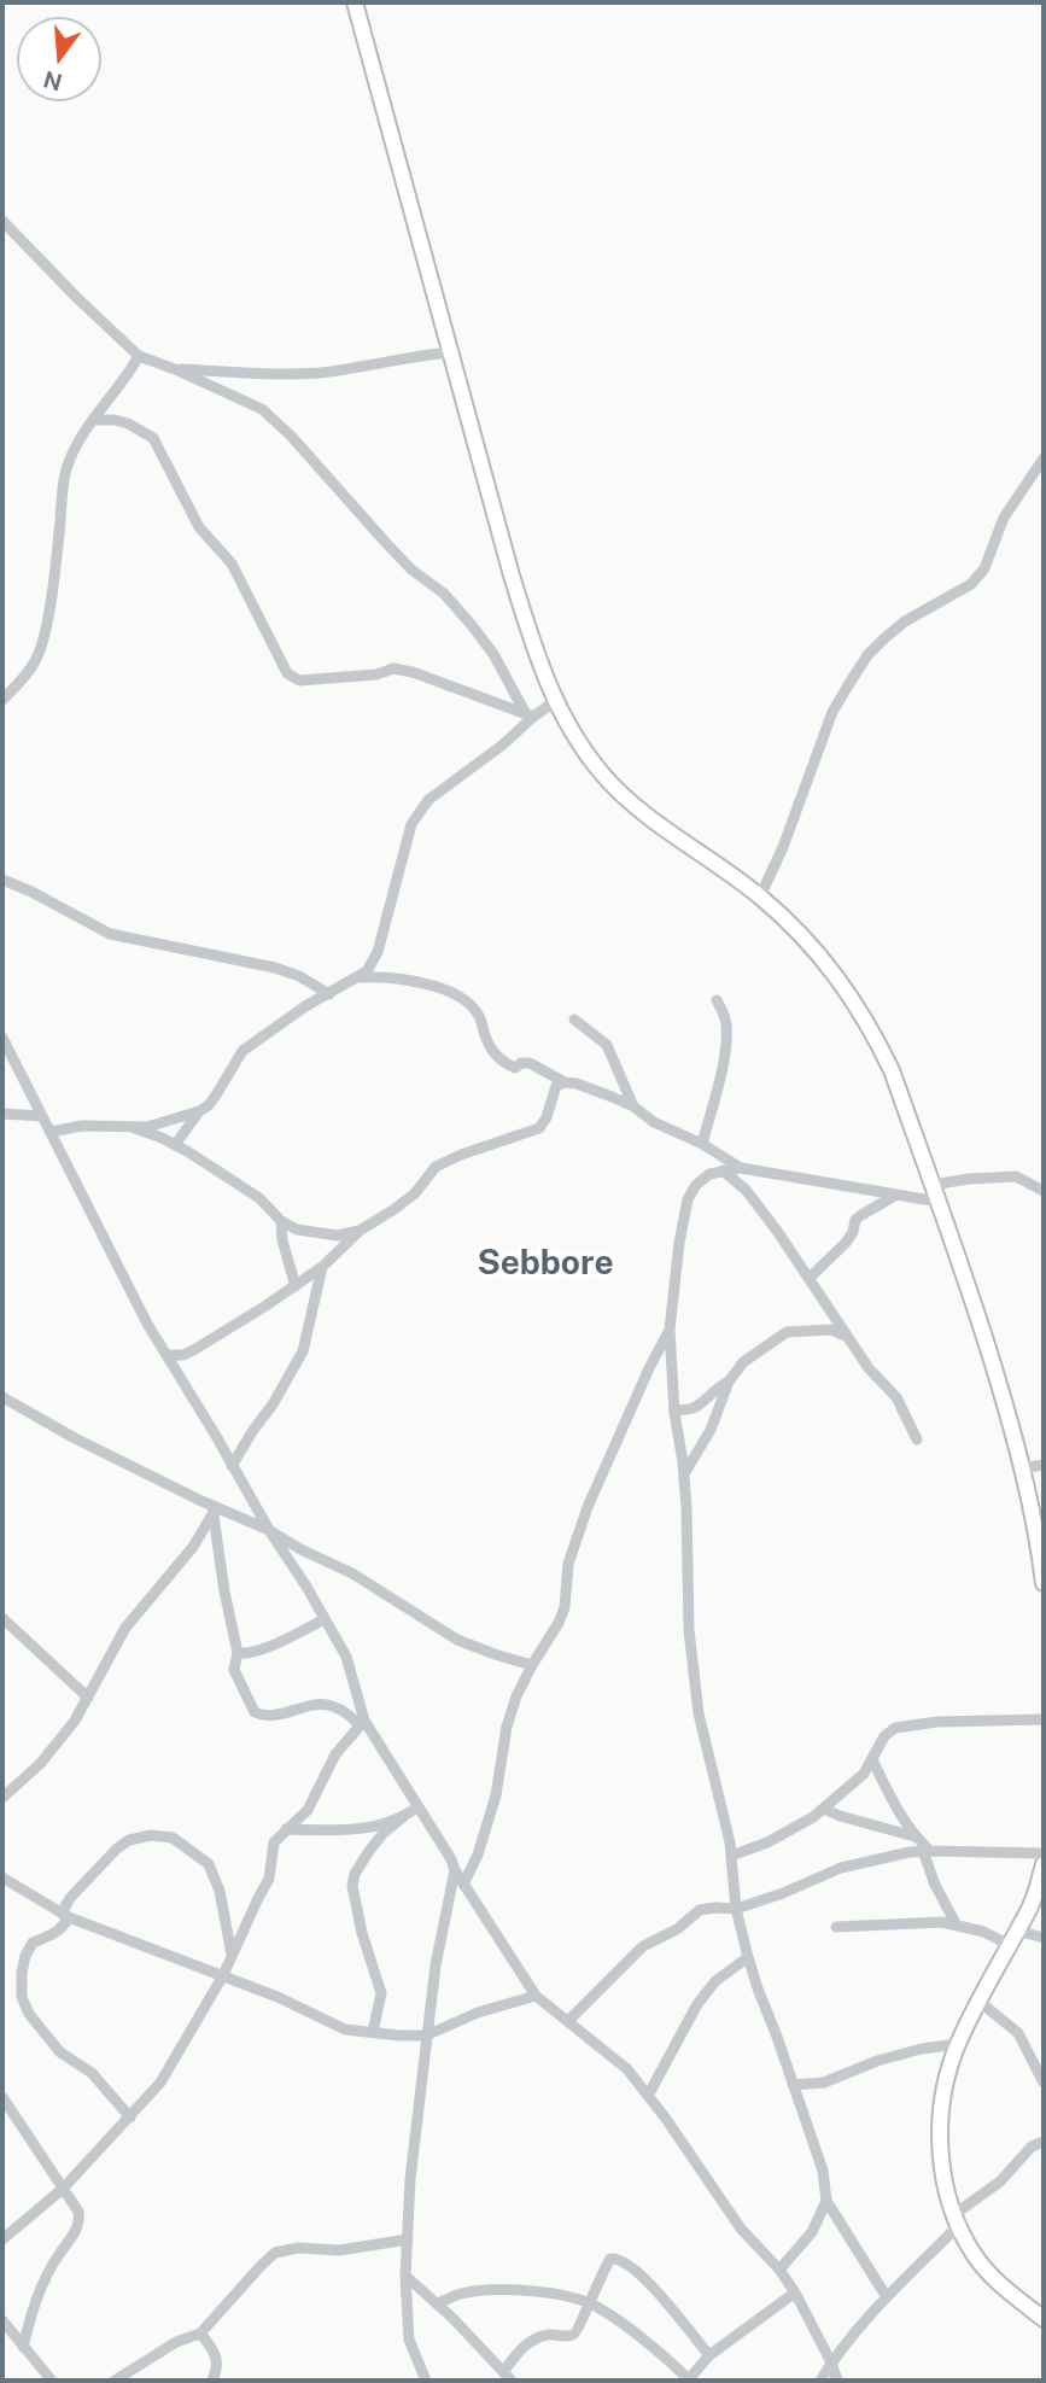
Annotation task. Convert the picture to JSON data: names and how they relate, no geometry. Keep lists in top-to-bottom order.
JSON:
{
  "districts": ["Sebbore"],
  "north": "bottom"
}
